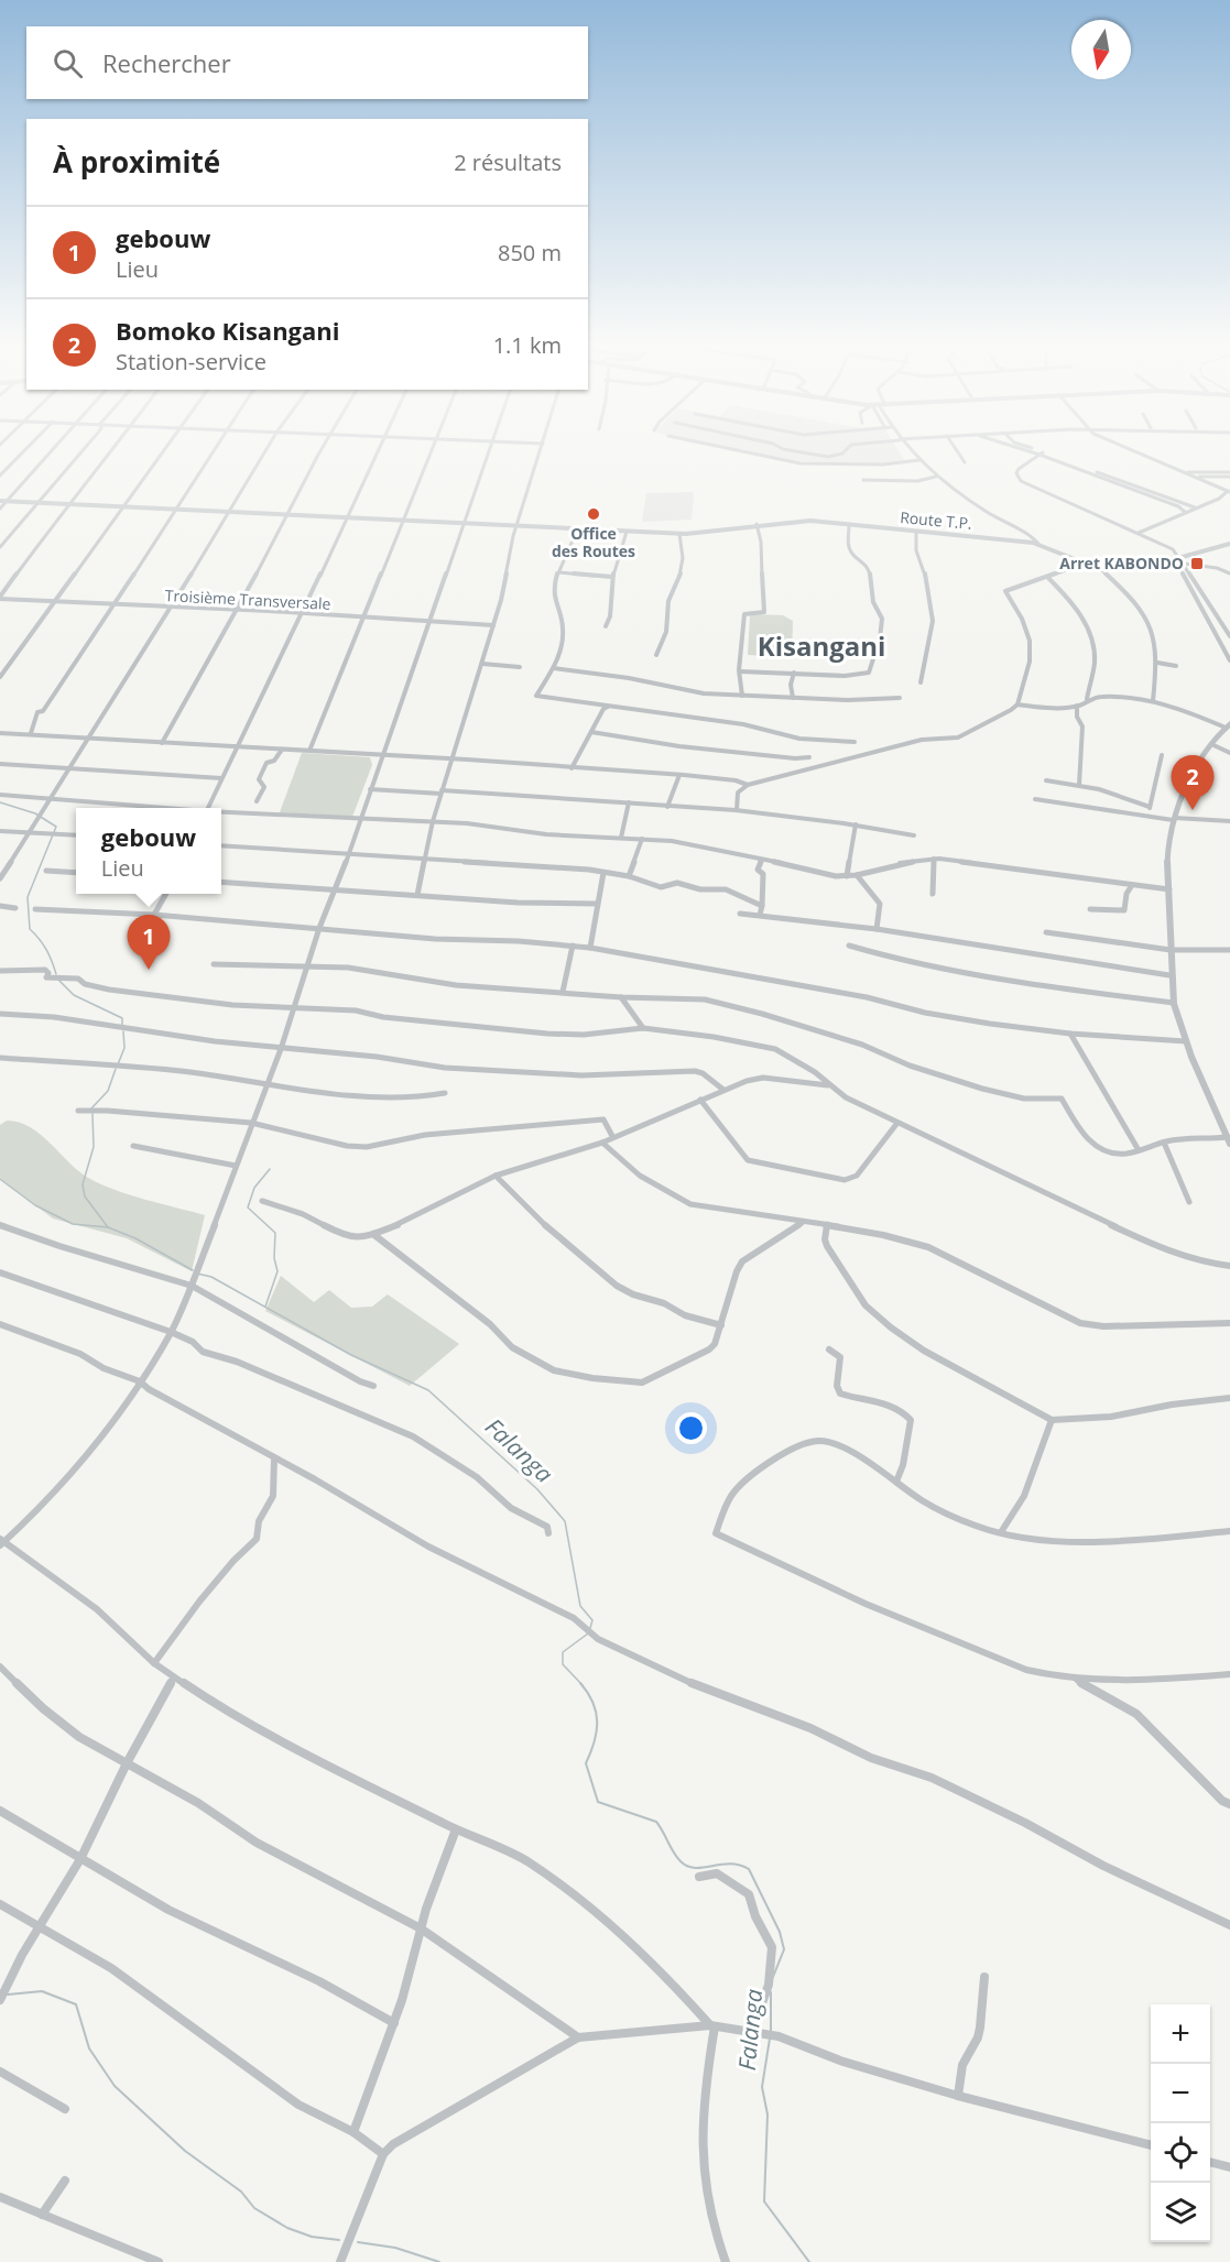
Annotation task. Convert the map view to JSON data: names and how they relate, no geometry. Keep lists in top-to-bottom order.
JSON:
{
  "streets": {
    "street": ["Route T.P.", "Troisième Transversale"]
  },
  "districts": ["Kisangani"],
  "water": ["Falanga"],
  "places": {
    "other": ["Office des Routes"],
    "transit": ["Arret KABONDO"]
  },
  "north": "bottom",
  "page": {
    "search": "Rechercher",
    "heading": ["À proximité", "2 résultats"],
    "list": [
      {
        "mark": "1",
        "name": "gebouw",
        "note": "Lieu",
        "value": "850 m"
      },
      {
        "mark": "2",
        "name": "Bomoko Kisangani",
        "note": "Station-service",
        "value": "1.1 km"
      }
    ],
    "pins": ["2", "1"],
    "popup": ["gebouw", "Lieu"],
    "map_buttons": ["+", "−"]
  }
}
